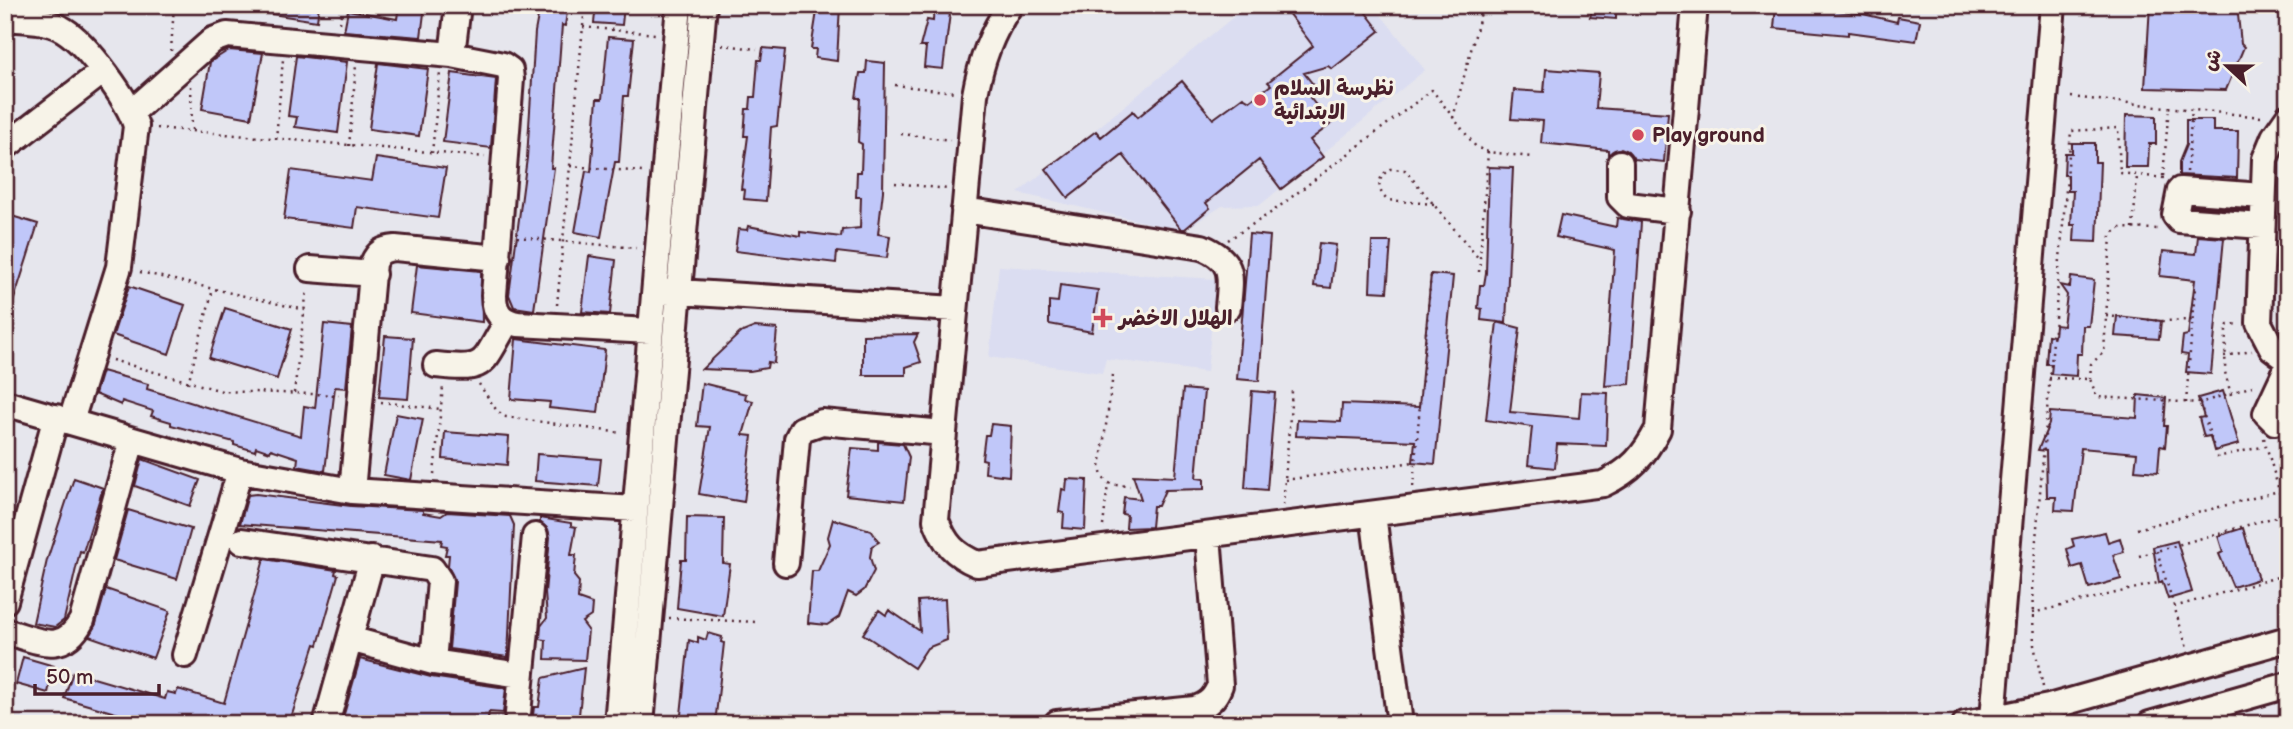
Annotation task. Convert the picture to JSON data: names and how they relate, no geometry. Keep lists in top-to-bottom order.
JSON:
{
  "places": {
    "other": ["نظرسة السلام الابتدائية", "Play ground"],
    "health": ["الهلال الاخضر"]
  },
  "scale_bar": "50 m",
  "north": "left"
}
